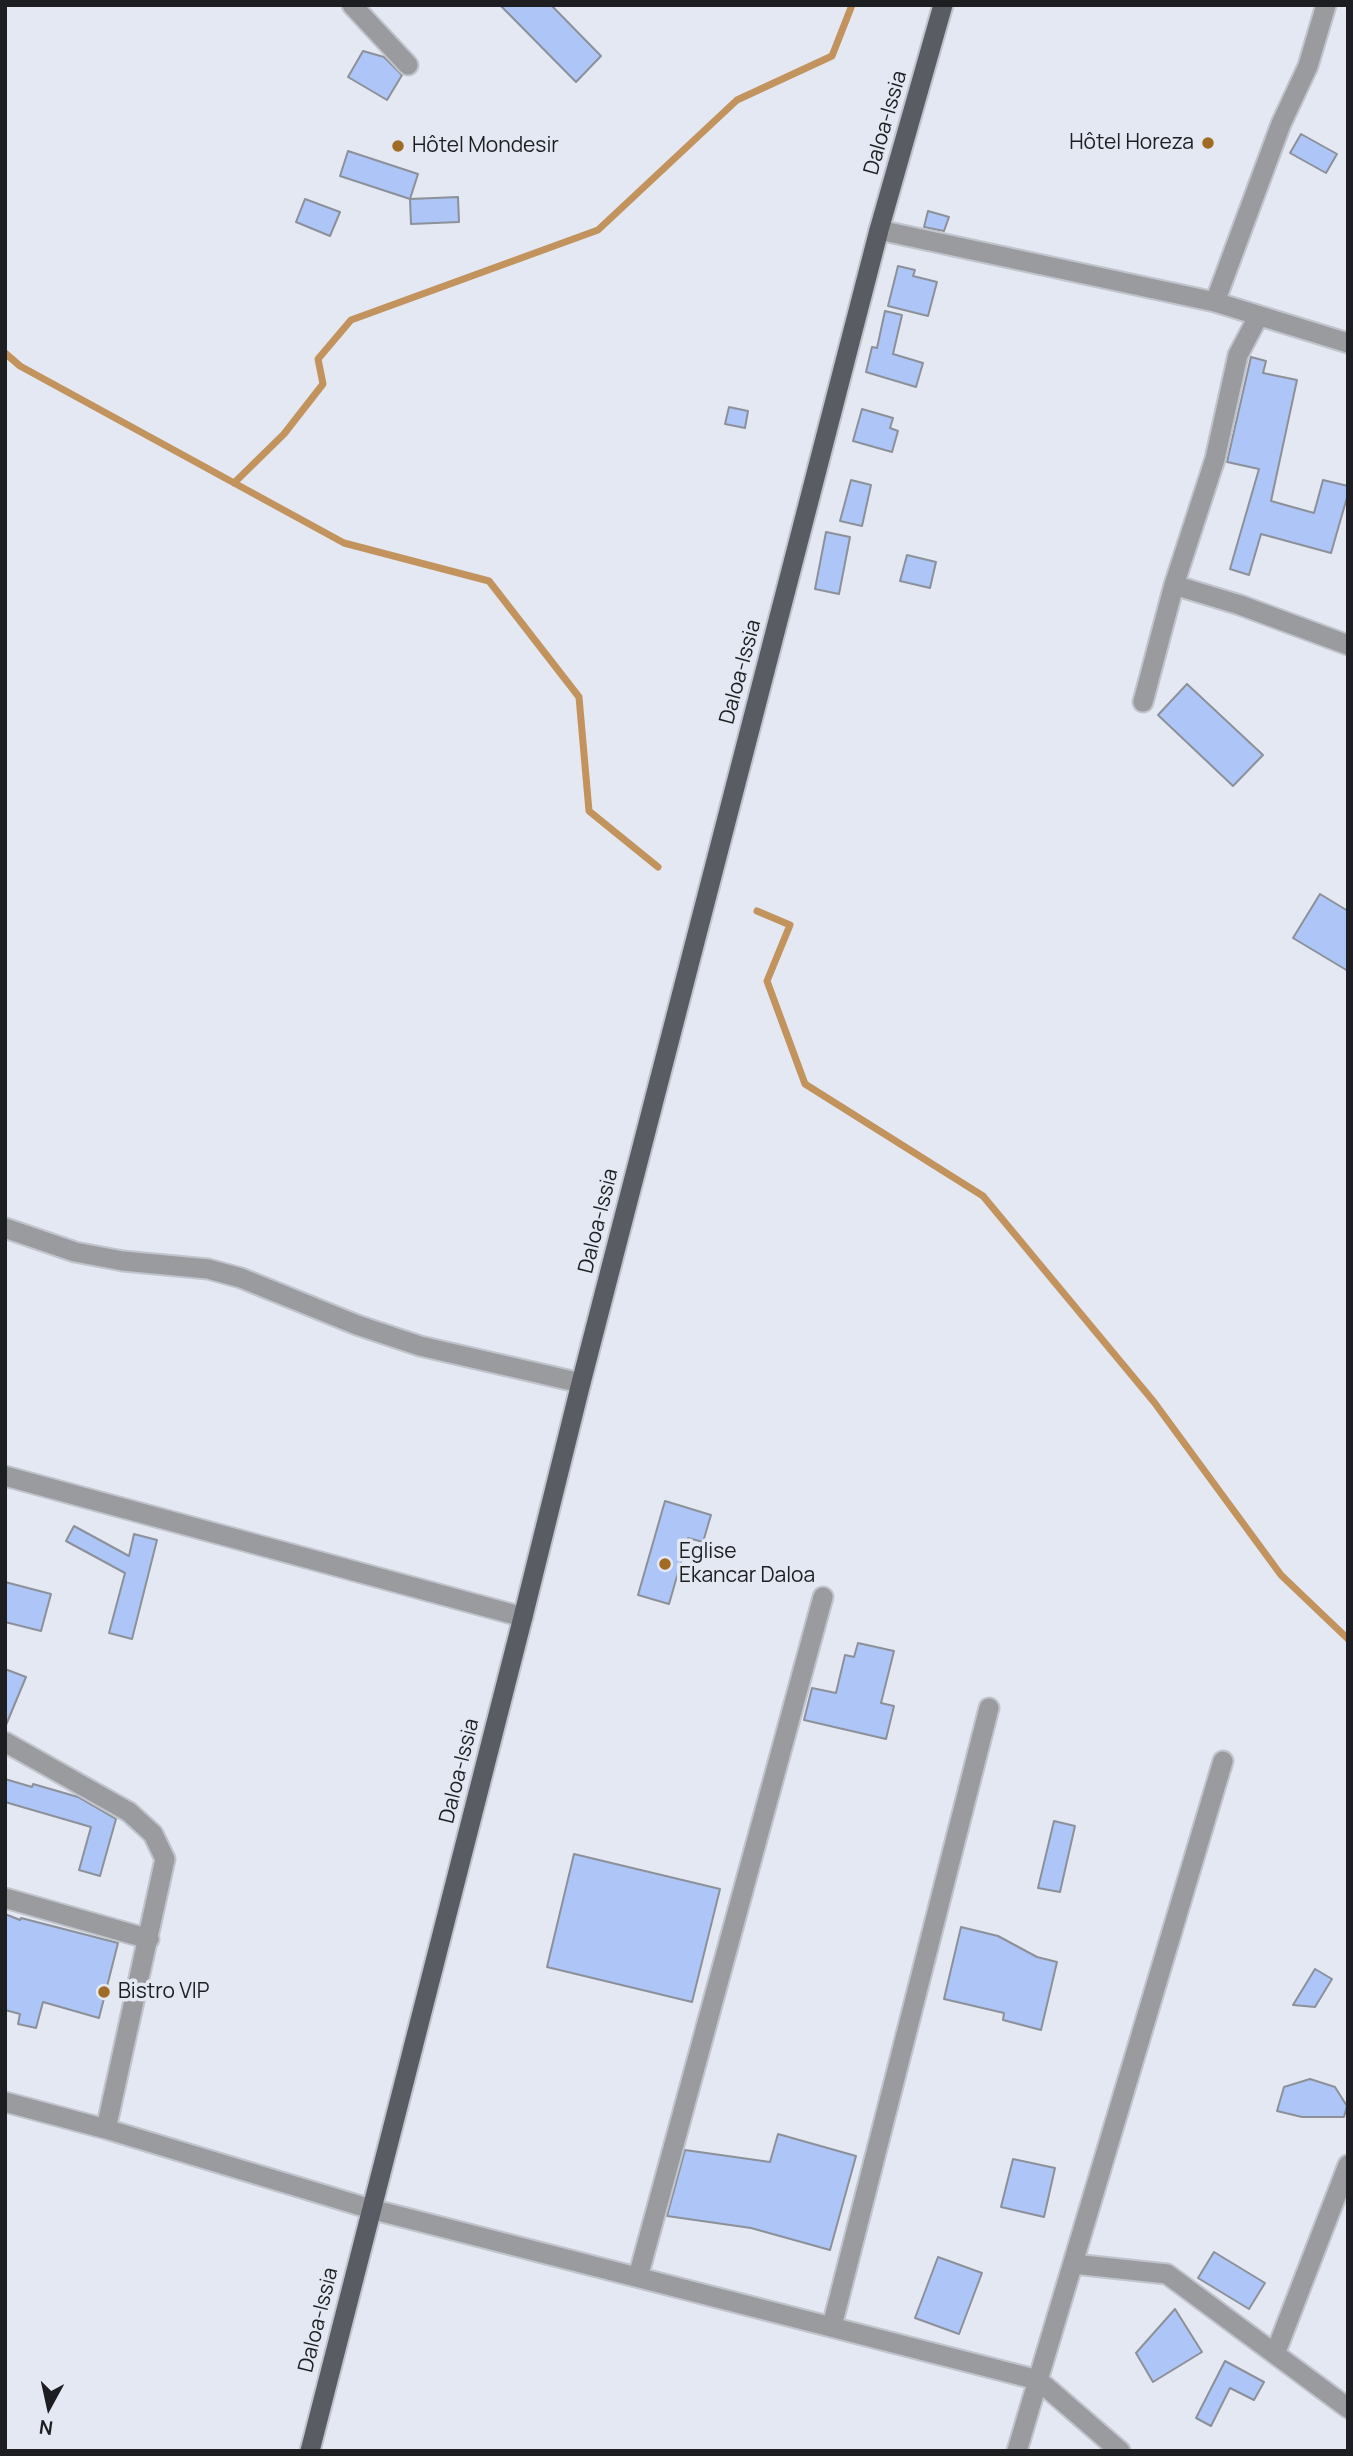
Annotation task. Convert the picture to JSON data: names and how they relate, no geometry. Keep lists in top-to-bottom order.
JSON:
{
  "streets": {
    "main road": ["Daloa-Issia"]
  },
  "places": [
    "Hôtel Horeza",
    "Hôtel Mondesir",
    "Eglise Ekancar Daloa",
    "Bistro VIP"
  ],
  "north": "bottom"
}
